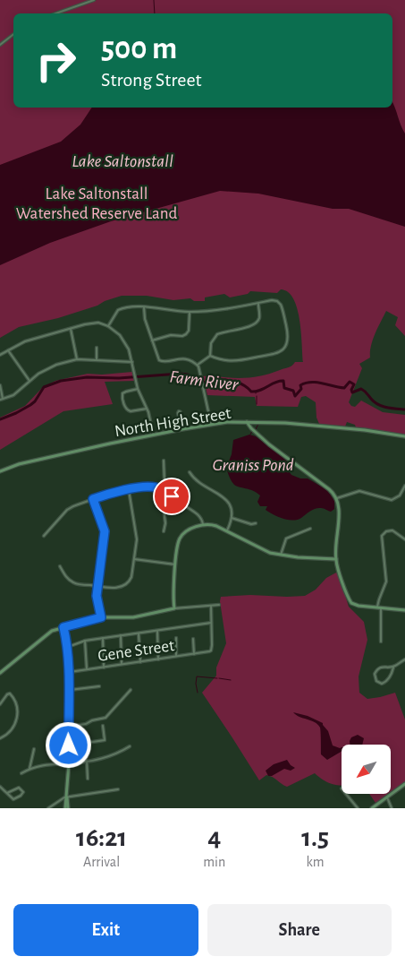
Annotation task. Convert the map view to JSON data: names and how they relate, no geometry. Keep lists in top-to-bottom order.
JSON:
{
  "streets": {
    "street": ["North High Street", "Gene Street"]
  },
  "water": ["Lake Saltonstall", "Farm River", "Graniss Pond"],
  "parks": ["Lake Saltonstall Watershed Reserve Land"],
  "north": "bottom left",
  "page": {
    "turn": ["500 m", "Strong Street"],
    "eta": [
      "16:21",
      "Arrival",
      "4",
      "min",
      "1.5",
      "km"
    ],
    "buttons": ["Exit", "Share"]
  }
}
